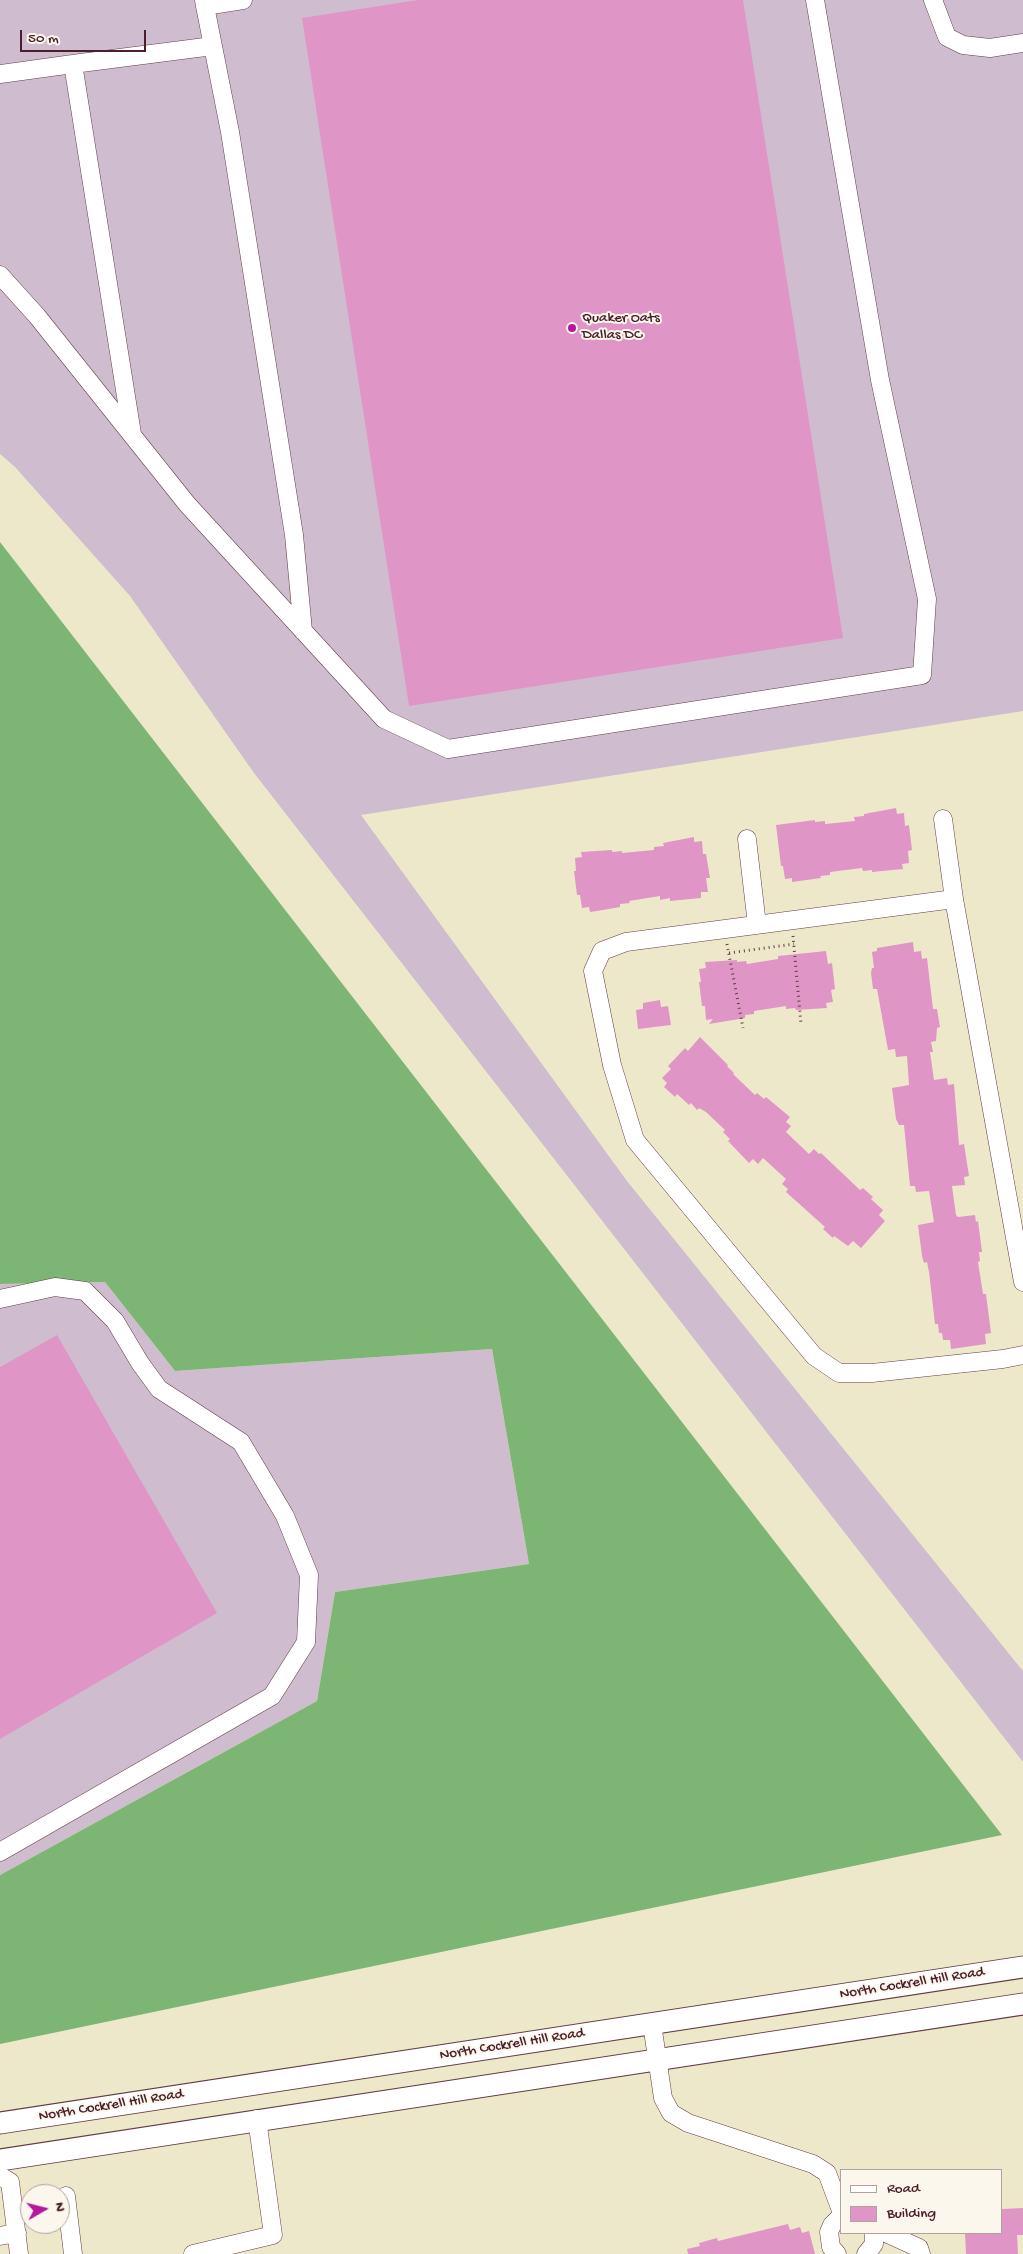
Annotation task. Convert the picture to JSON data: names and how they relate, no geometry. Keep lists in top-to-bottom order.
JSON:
{
  "streets": {
    "main road": ["North Cockrell Hill Road"]
  },
  "places": ["Quaker Oats Dallas DC"],
  "legend": ["Road", "Building"],
  "scale_bar": "50 m",
  "north": "right"
}
